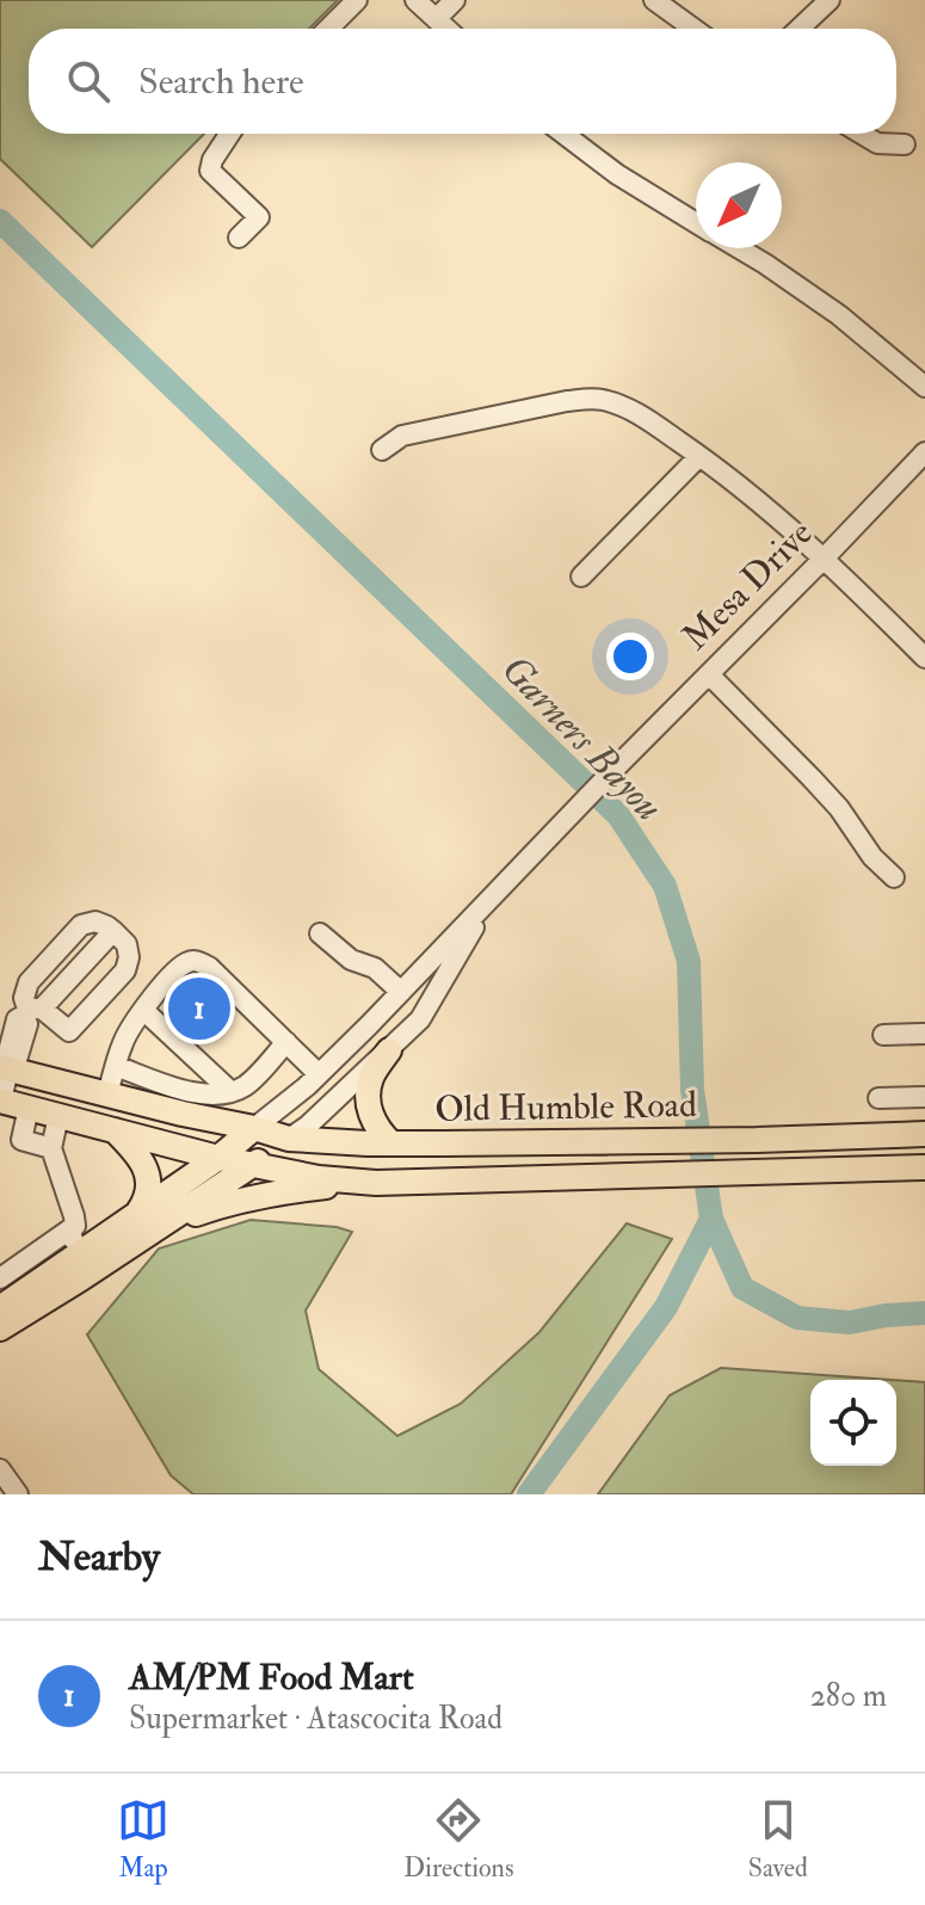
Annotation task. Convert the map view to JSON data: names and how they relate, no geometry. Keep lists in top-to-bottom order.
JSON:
{
  "streets": {
    "main road": ["Mesa Drive", "Old Humble Road"]
  },
  "crossings": [
    ["Mesa Drive", "Old Humble Road"]
  ],
  "water": ["Garners Bayou"],
  "north": "bottom left",
  "page": {
    "search": "Search here",
    "pins": "1",
    "heading": "Nearby",
    "list": [
      {
        "mark": "1",
        "name": "AM/PM Food Mart",
        "note": "Supermarket · Atascocita Road",
        "value": "280 m"
      }
    ],
    "nav": ["Map", "Directions", "Saved"]
  }
}
